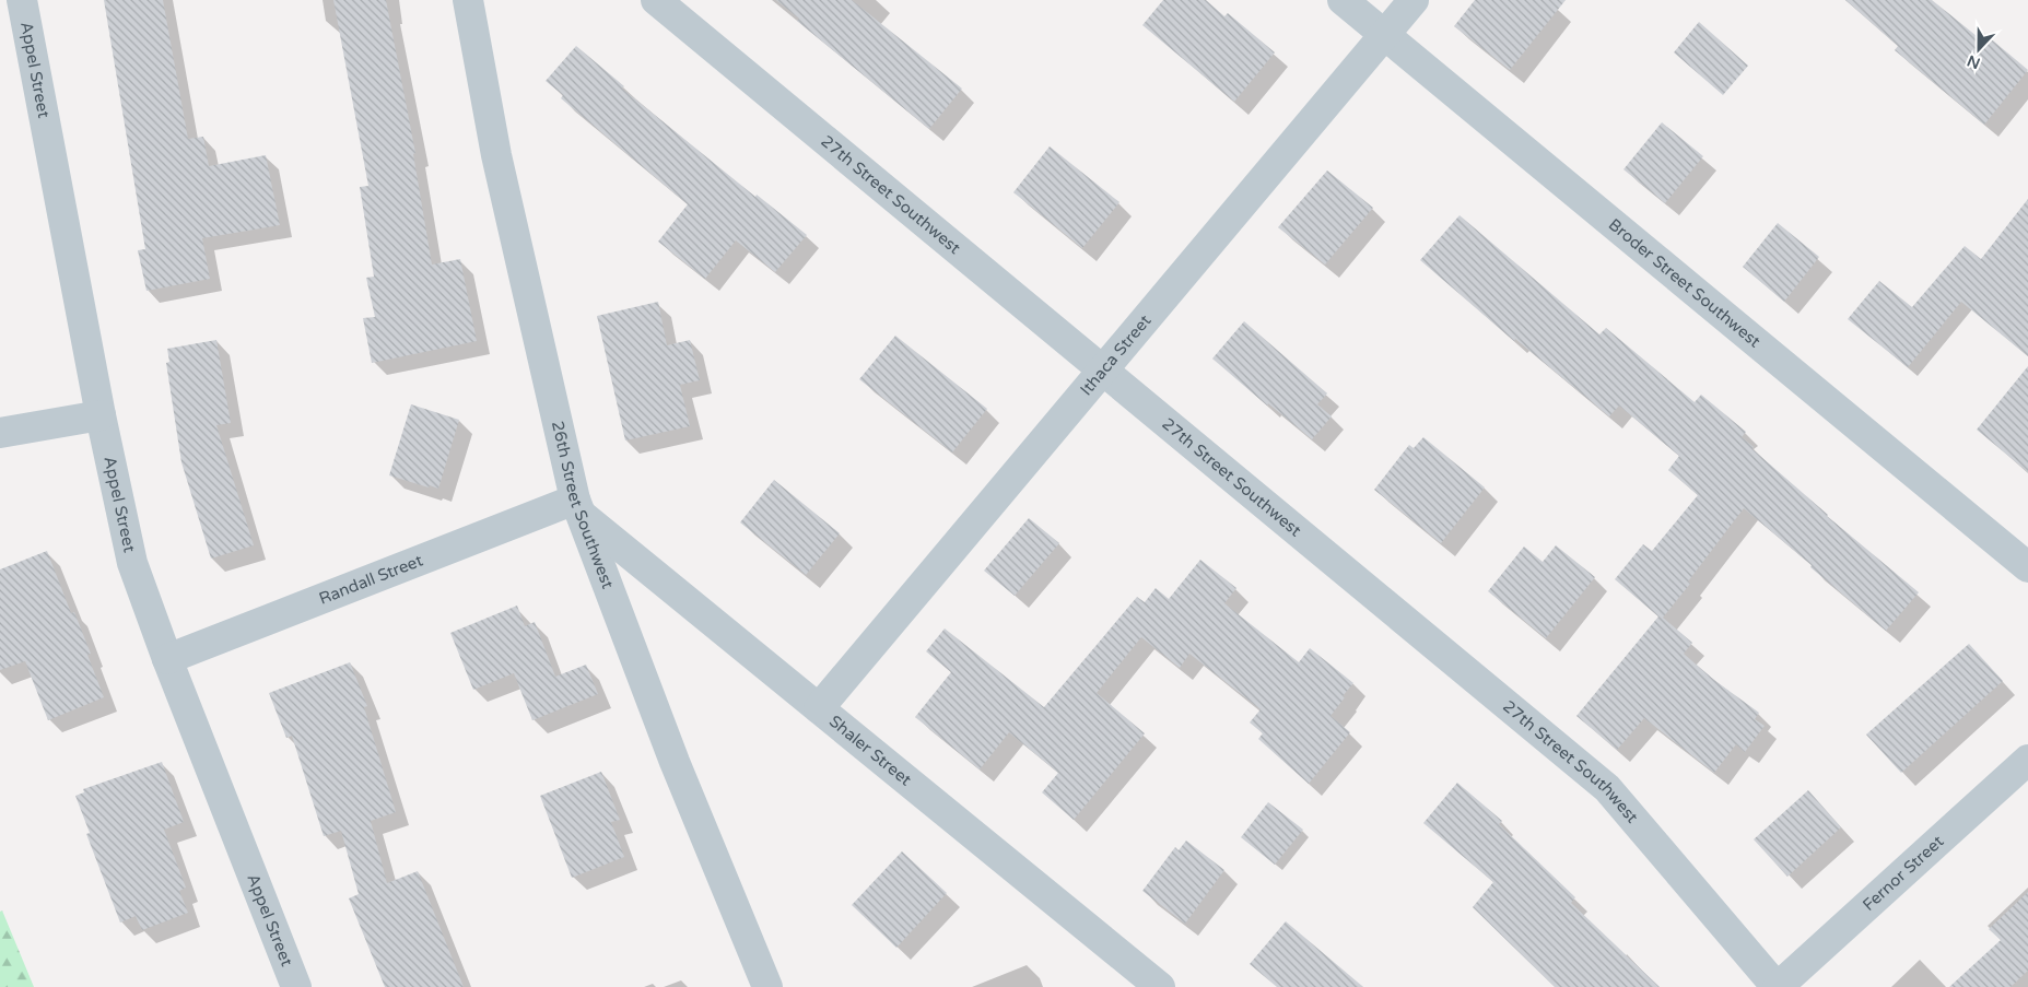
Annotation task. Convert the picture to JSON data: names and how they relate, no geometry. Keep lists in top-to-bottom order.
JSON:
{
  "streets": {
    "street": [
      "Appel Street",
      "27th Street Southwest",
      "Broder Street Southwest",
      "Ithaca Street",
      "26th Street Southwest",
      "Randall Street",
      "Shaler Street",
      "Fernor Street"
    ]
  },
  "crossings": [
    ["Appel Street", "Randall Street"],
    ["27th Street Southwest", "Ithaca Street"],
    ["27th Street Southwest", "Fernor Street"],
    ["Broder Street Southwest", "Ithaca Street"],
    ["Ithaca Street", "Shaler Street"],
    ["26th Street Southwest", "Randall Street"],
    ["26th Street Southwest", "Shaler Street"],
    ["Randall Street", "Shaler Street"]
  ],
  "north": "bottom"
}
